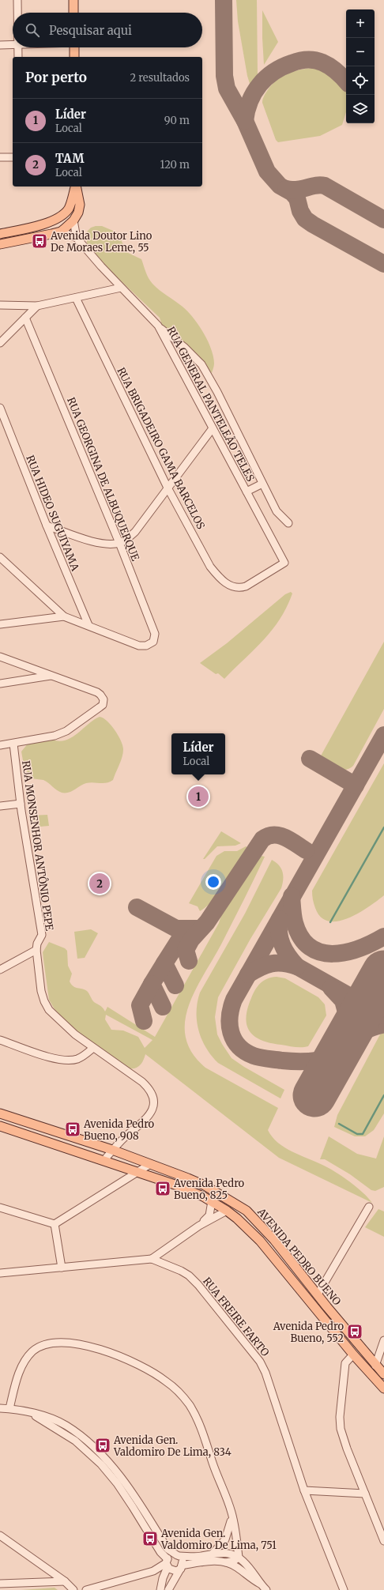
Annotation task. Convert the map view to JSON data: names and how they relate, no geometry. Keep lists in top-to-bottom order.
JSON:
{
  "streets": {
    "main road": ["AVENIDA PEDRO BUENO"],
    "street": [
      "RUA GENERAL PANTELEÃO TELES",
      "RUA BRIGADEIRO GAMA BARCELOS",
      "RUA GEORGINA DE ALBUQUERQUE",
      "RUA HIDEO SUGUIYAMA",
      "RUA MONSENHOR ANTÔNIO PEPE",
      "RUA FREIRE FARTO"
    ]
  },
  "crossings": [
    ["RUA GENERAL PANTELEÃO TELES", "RUA BRIGADEIRO GAMA BARCELOS"],
    ["RUA GEORGINA DE ALBUQUERQUE", "RUA HIDEO SUGUIYAMA"],
    ["RUA MONSENHOR ANTÔNIO PEPE", "AVENIDA PEDRO BUENO"]
  ],
  "places": {
    "bus stop": [
      "Avenida Doutor Lino De Moraes Leme, 55",
      "Avenida Pedro Bueno, 908",
      "Avenida Pedro Bueno, 825",
      "Avenida Pedro Bueno, 552",
      "Avenida Gen. Valdomiro De Lima, 834",
      "Avenida Gen. Valdomiro De Lima, 751"
    ]
  },
  "page": {
    "map_buttons": ["+", "−"],
    "search": "Pesquisar aqui",
    "heading": ["Por perto", "2 resultados"],
    "list": [
      {
        "mark": "1",
        "name": "Líder",
        "note": "Local",
        "value": "90 m"
      },
      {
        "mark": "2",
        "name": "TAM",
        "note": "Local",
        "value": "120 m"
      }
    ],
    "popup": ["Líder", "Local"],
    "pins": ["1", "2"]
  }
}
